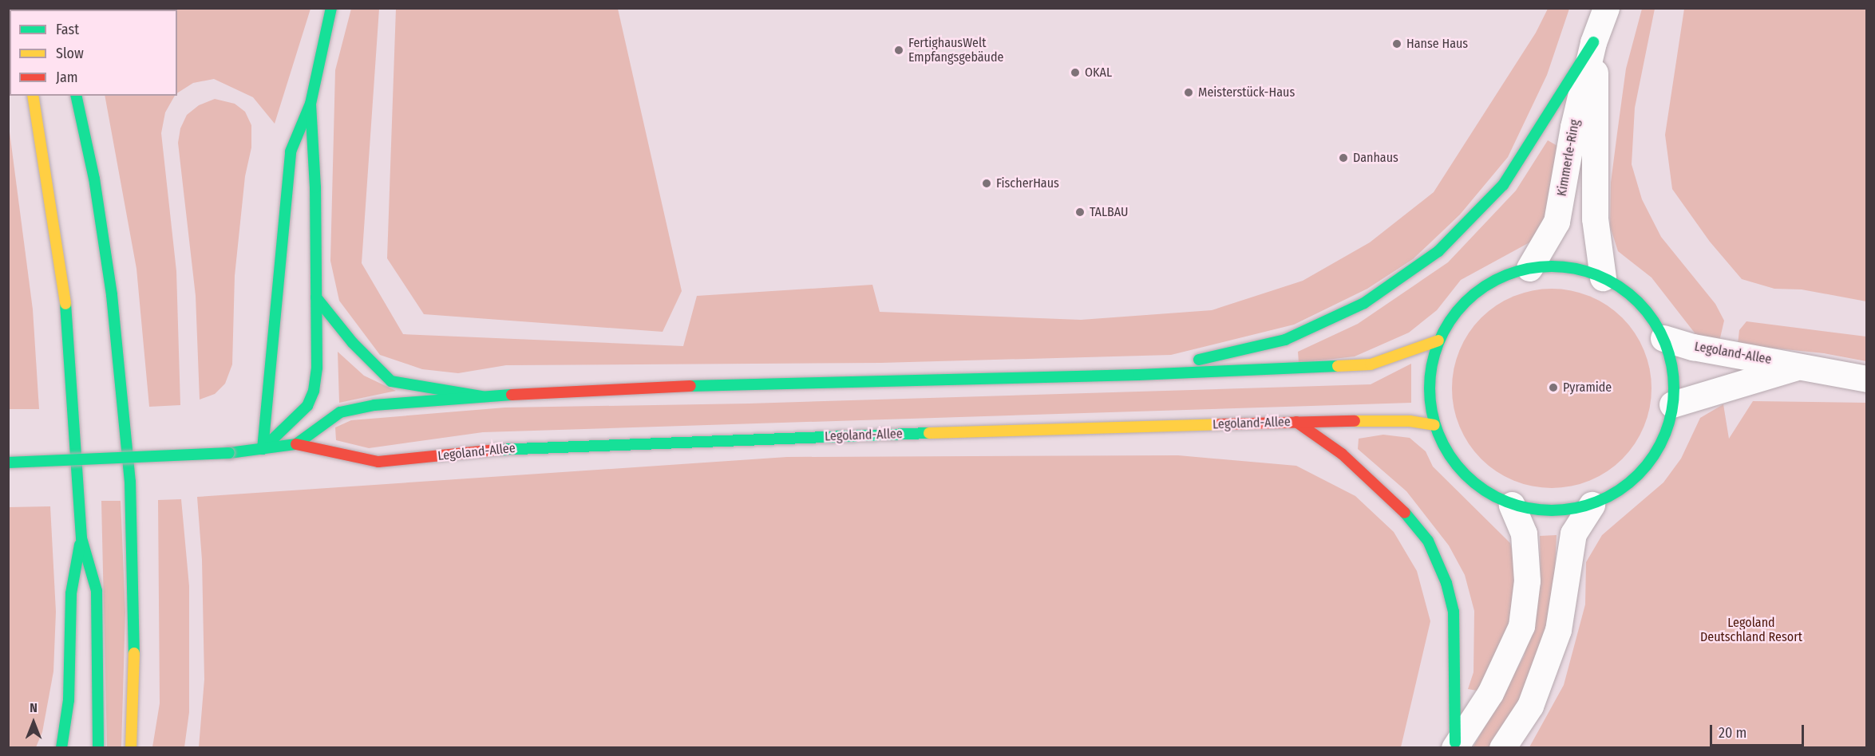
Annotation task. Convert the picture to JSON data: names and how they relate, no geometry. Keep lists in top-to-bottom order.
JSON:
{
  "streets": {
    "street": ["Kimmerle-Ring", "Legoland-Allee"]
  },
  "parks": ["Legoland Deutschland Resort"],
  "places": [
    "Hanse Haus",
    "FertighausWelt Empfangsgebäude",
    "OKAL",
    "Meisterstück-Haus",
    "Danhaus",
    "FischerHaus",
    "TALBAU",
    "Pyramide"
  ],
  "legend": ["Fast", "Slow", "Jam"],
  "scale_bar": "20 m",
  "north": "top"
}
